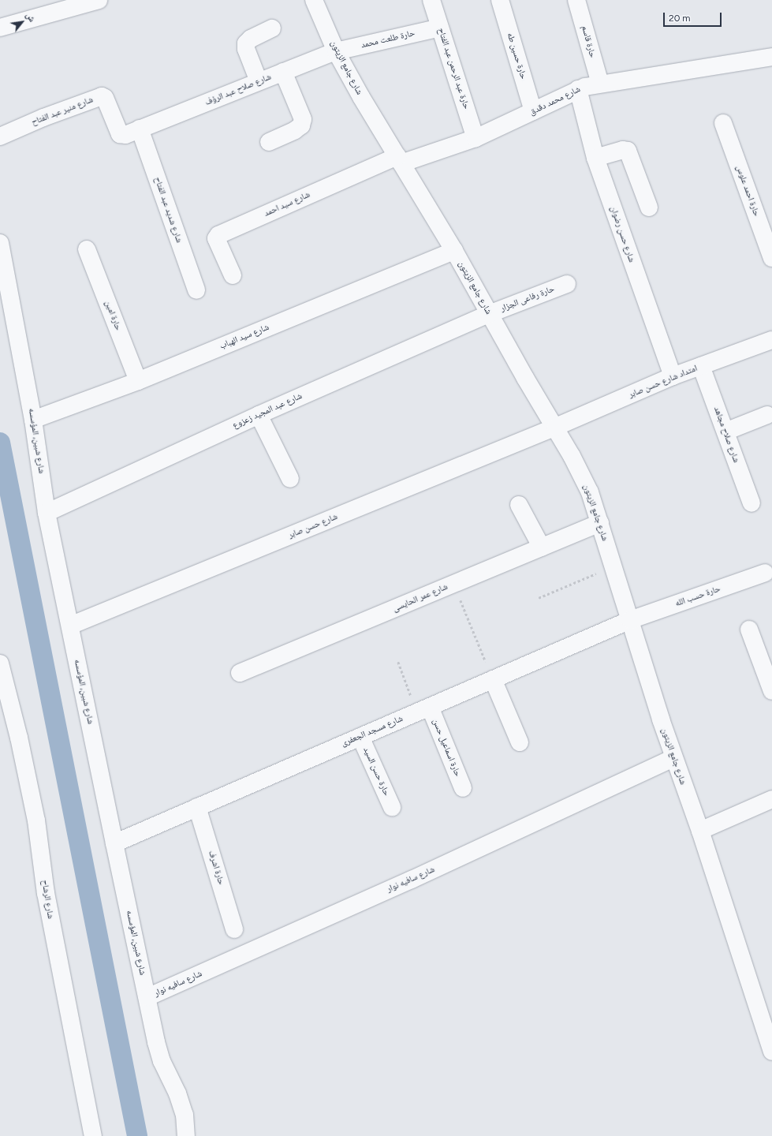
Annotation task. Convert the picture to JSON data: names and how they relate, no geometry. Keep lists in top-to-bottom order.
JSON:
{
  "streets": {
    "street": [
      "حارة طلعت محمد",
      "حارة قاسم",
      "حارة حسين طه",
      "شارع جامع الزيتون",
      "حارة عبد الرحمن عبد الفتاح",
      "شارع صلاح عبد الرؤف",
      "شارع محمد دقدق",
      "شارع منير عبد الفتاح",
      "حارة احمد علوس",
      "شارع سيد احمد",
      "شارع شديد عبد الفتاح",
      "شارع حسن رضوان",
      "حارة رفاعى الجزار",
      "حارة امين",
      "شارع سيد الهباب",
      "امتداد شارع حسن صابر",
      "شارع عبد المجيد زعزوع",
      "شارع صلاح مجاهد",
      "شارع شبين, المؤسسه",
      "شارع حسن صابر",
      "حارة حسب الله",
      "شارع عمر الحايسى",
      "شارع مسجد الجعفرى",
      "حارة اسماعيل حسن",
      "حارة حسن السيد",
      "حارة اشرف",
      "شارع سافيه نوار",
      "شارع الرشاح"
    ]
  },
  "crossings": [
    ["حارة طلعت محمد", "شارع جامع الزيتون"],
    ["حارة طلعت محمد", "حارة عبد الرحمن عبد الفتاح"],
    ["حارة طلعت محمد", "شارع صلاح عبد الرؤف"],
    ["حارة قاسم", "شارع محمد دقدق"],
    ["حارة حسين طه", "شارع محمد دقدق"],
    ["شارع جامع الزيتون", "شارع صلاح عبد الرؤف"],
    ["شارع جامع الزيتون", "شارع محمد دقدق"],
    ["شارع جامع الزيتون", "شارع سيد احمد"],
    ["شارع جامع الزيتون", "حارة رفاعى الجزار"],
    ["شارع جامع الزيتون", "شارع سيد الهباب"],
    ["شارع جامع الزيتون", "امتداد شارع حسن صابر"],
    ["شارع جامع الزيتون", "شارع عبد المجيد زعزوع"],
    ["شارع جامع الزيتون", "شارع حسن صابر"],
    ["شارع جامع الزيتون", "حارة حسب الله"],
    ["شارع جامع الزيتون", "شارع عمر الحايسى"],
    ["شارع جامع الزيتون", "شارع مسجد الجعفرى"],
    ["شارع جامع الزيتون", "شارع سافيه نوار"],
    ["حارة عبد الرحمن عبد الفتاح", "شارع محمد دقدق"],
    ["شارع صلاح عبد الرؤف", "شارع منير عبد الفتاح"],
    ["شارع صلاح عبد الرؤف", "شارع شديد عبد الفتاح"],
    ["شارع محمد دقدق", "شارع سيد احمد"],
    ["شارع محمد دقدق", "شارع حسن رضوان"],
    ["شارع منير عبد الفتاح", "شارع شديد عبد الفتاح"],
    ["شارع حسن رضوان", "امتداد شارع حسن صابر"],
    ["حارة رفاعى الجزار", "شارع عبد المجيد زعزوع"],
    ["حارة امين", "شارع سيد الهباب"],
    ["شارع سيد الهباب", "شارع شبين, المؤسسه"],
    ["امتداد شارع حسن صابر", "شارع صلاح مجاهد"],
    ["امتداد شارع حسن صابر", "شارع حسن صابر"],
    ["شارع عبد المجيد زعزوع", "شارع شبين, المؤسسه"],
    ["شارع شبين, المؤسسه", "شارع حسن صابر"],
    ["شارع شبين, المؤسسه", "شارع مسجد الجعفرى"],
    ["شارع شبين, المؤسسه", "شارع سافيه نوار"],
    ["حارة حسب الله", "شارع مسجد الجعفرى"],
    ["شارع مسجد الجعفرى", "حارة اسماعيل حسن"],
    ["شارع مسجد الجعفرى", "حارة حسن السيد"],
    ["شارع مسجد الجعفرى", "حارة اشرف"]
  ],
  "scale_bar": "20 m",
  "north": "top right"
}
